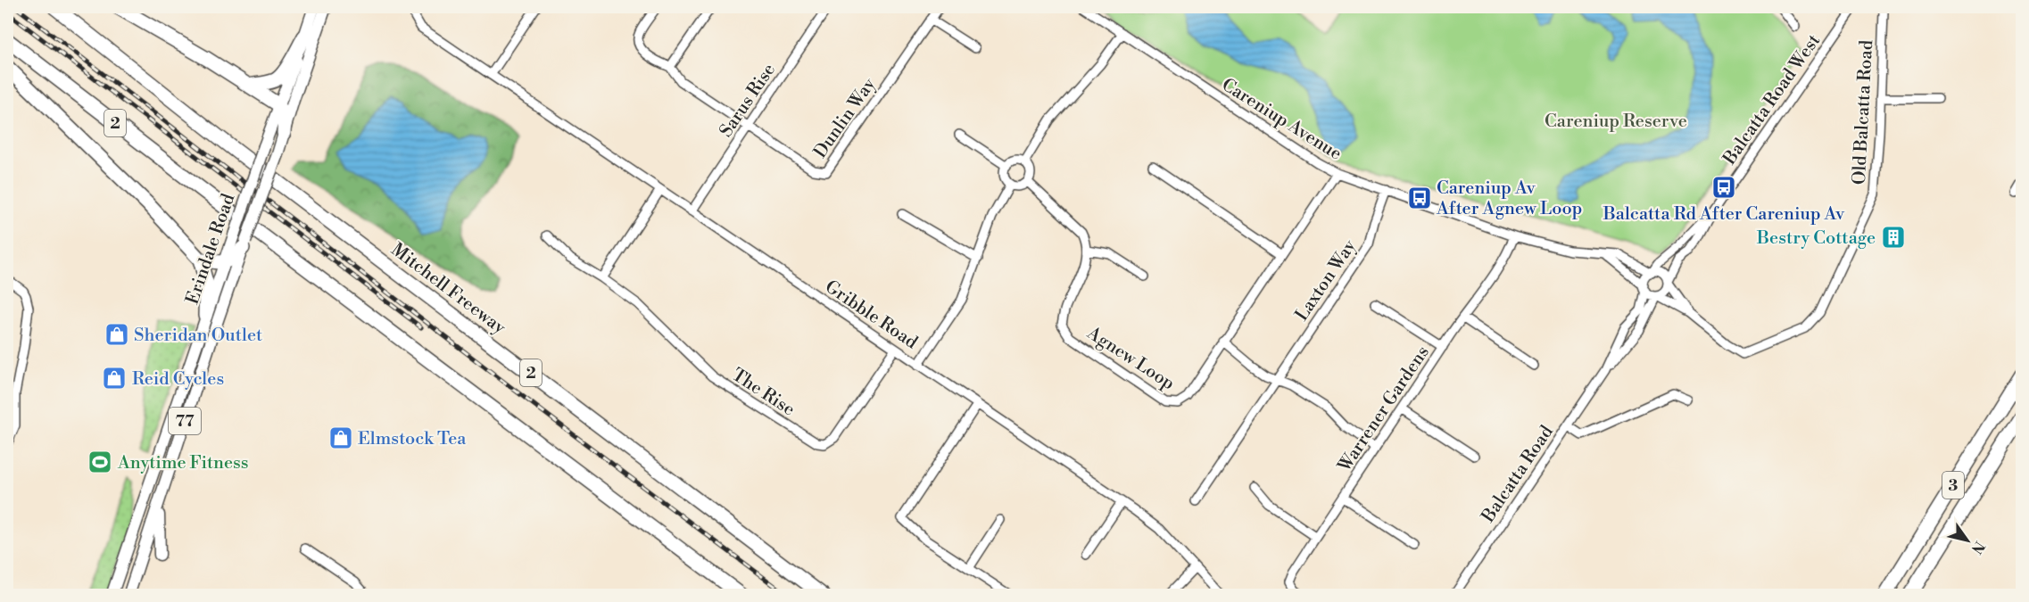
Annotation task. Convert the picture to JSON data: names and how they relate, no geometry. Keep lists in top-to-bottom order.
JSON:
{
  "streets": {
    "highway": ["2", "Mitchell Freeway", "3"],
    "main road": ["Erindale Road", "77"],
    "street": [
      "Balcatta Road West",
      "Sarus Rise",
      "Old Balcatta Road",
      "Dunlin Way",
      "Careniup Avenue",
      "Laxton Way",
      "Gribble Road",
      "Agnew Loop",
      "The Rise",
      "Warrener Gardens",
      "Balcatta Road"
    ]
  },
  "crossings": [
    ["Balcatta Road West", "Careniup Avenue"],
    ["Balcatta Road West", "Balcatta Road"],
    ["Sarus Rise", "Dunlin Way"],
    ["Sarus Rise", "Gribble Road"],
    ["Careniup Avenue", "Laxton Way"],
    ["Careniup Avenue", "Agnew Loop"],
    ["Careniup Avenue", "Warrener Gardens"],
    ["Careniup Avenue", "Balcatta Road"],
    ["Gribble Road", "The Rise"]
  ],
  "parks": ["Careniup Reserve"],
  "places": {
    "bus stop": ["Balcatta Rd After Careniup Av", "Careniup Av After Agnew Loop"],
    "building": ["Bestry Cottage"],
    "shop": ["Sheridan Outlet", "Reid Cycles", "Elmstock Tea"],
    "sports": ["Anytime Fitness"]
  },
  "north": "bottom right"
}
